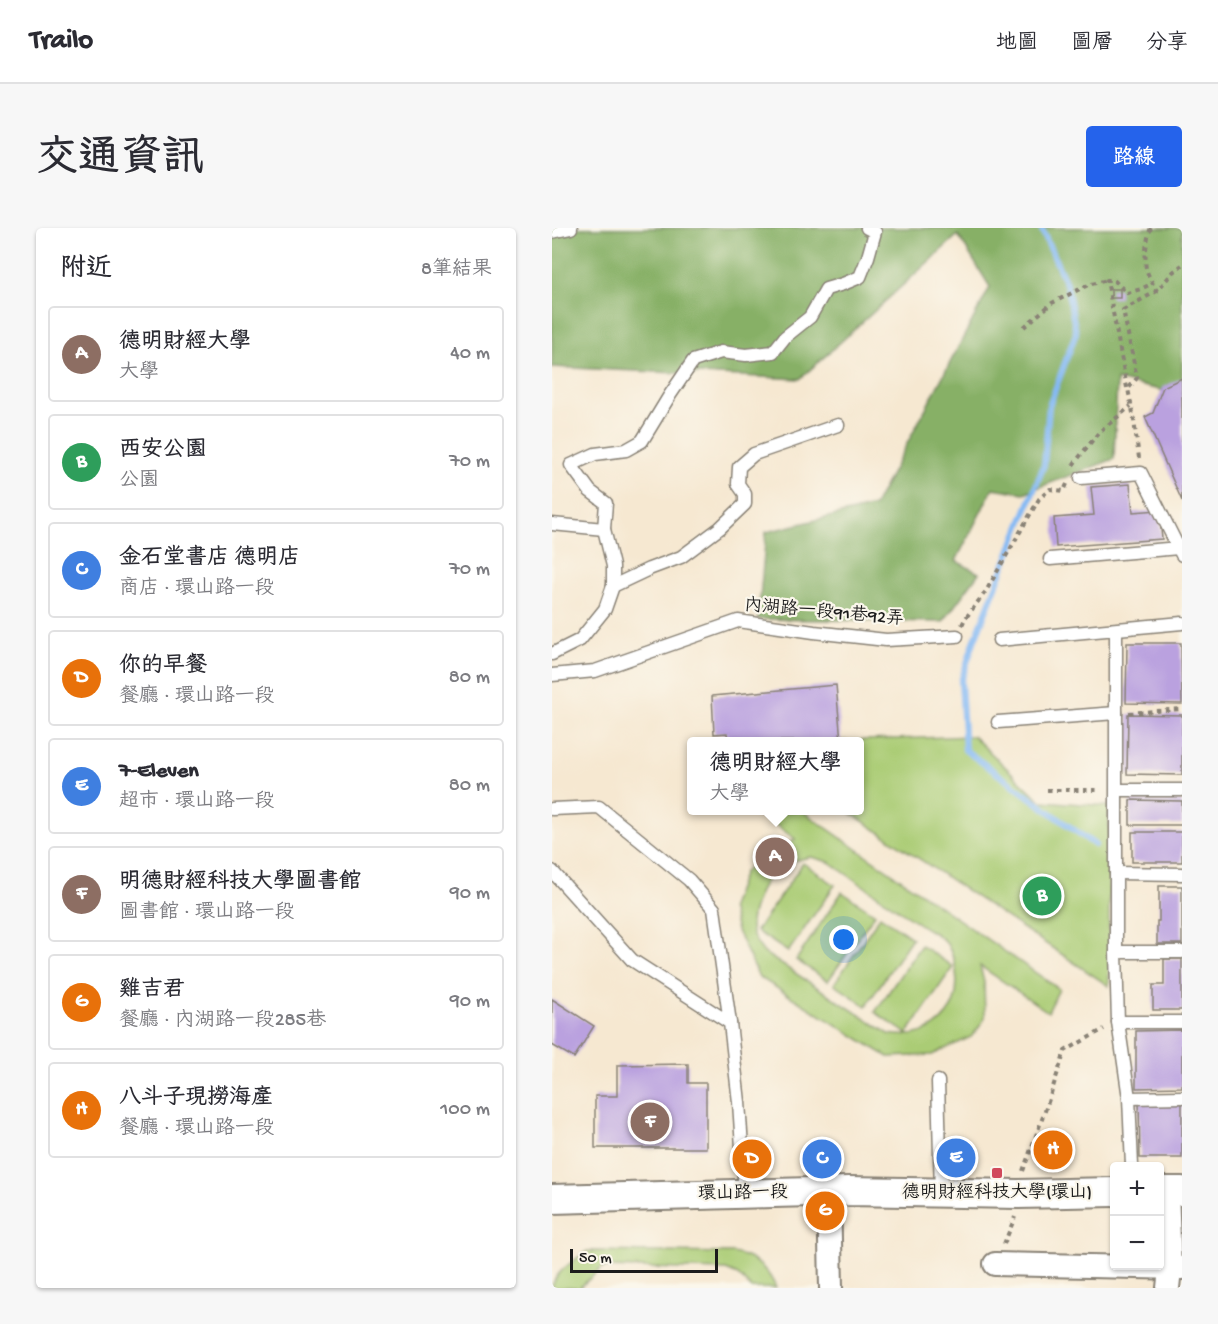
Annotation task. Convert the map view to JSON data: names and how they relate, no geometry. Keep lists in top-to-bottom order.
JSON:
{
  "streets": {
    "street": ["環山路一段"],
    "lane": ["內湖路一段91巷92弄"]
  },
  "places": {
    "transit": ["德明財經科技大學(環山)"]
  },
  "scale_bar": "50 m",
  "page": {
    "header": "Trailo",
    "nav": ["地圖", "圖層", "分享"],
    "title": "交通資訊",
    "buttons": "路線",
    "heading": ["附近", "8筆結果"],
    "list": [
      {
        "mark": "A",
        "name": "德明財經大學",
        "note": "大學",
        "value": "40 m"
      },
      {
        "mark": "B",
        "name": "西安公園",
        "note": "公園",
        "value": "70 m"
      },
      {
        "mark": "C",
        "name": "金石堂書店 德明店",
        "note": "商店 · 環山路一段",
        "value": "70 m"
      },
      {
        "mark": "D",
        "name": "你的早餐",
        "note": "餐廳 · 環山路一段",
        "value": "80 m"
      },
      {
        "mark": "E",
        "name": "7-Eleven",
        "note": "超市 · 環山路一段",
        "value": "80 m"
      },
      {
        "mark": "F",
        "name": "明德財經科技大學圖書館",
        "note": "圖書館 · 環山路一段",
        "value": "90 m"
      },
      {
        "mark": "G",
        "name": "雞吉君",
        "note": "餐廳 · 內湖路一段285巷",
        "value": "90 m"
      },
      {
        "mark": "H",
        "name": "八斗子現撈海產",
        "note": "餐廳 · 環山路一段",
        "value": "100 m"
      }
    ],
    "popup": ["德明財經大學", "大學"],
    "pins": [
      "A",
      "B",
      "F",
      "H",
      "E",
      "C",
      "D",
      "G"
    ],
    "map_buttons": ["+", "−"],
    "scale": "50 m"
  }
}
